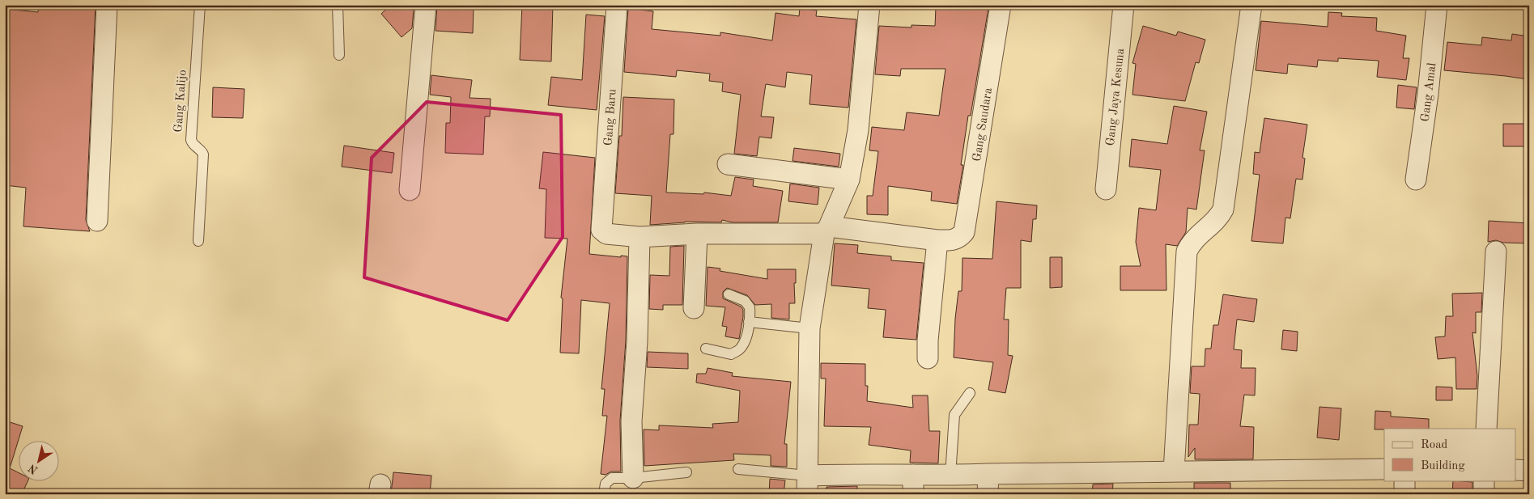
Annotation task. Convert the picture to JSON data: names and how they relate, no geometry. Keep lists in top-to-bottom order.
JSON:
{
  "streets": {
    "street": [
      "Gang Amal",
      "Gang Jaya Kesuna",
      "Gang Baru",
      "Gang Saudara"
    ],
    "lane": ["Gang Kalijo"]
  },
  "legend": ["Road", "Building"],
  "north": "bottom left"
}
